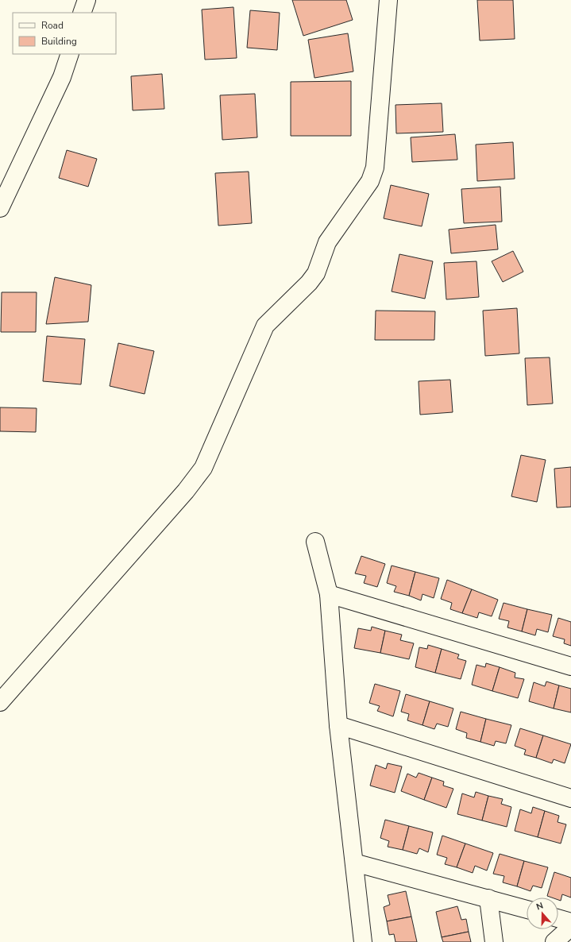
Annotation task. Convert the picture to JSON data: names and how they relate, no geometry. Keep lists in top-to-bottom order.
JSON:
{
  "legend": ["Road", "Building"],
  "north": "top"
}
